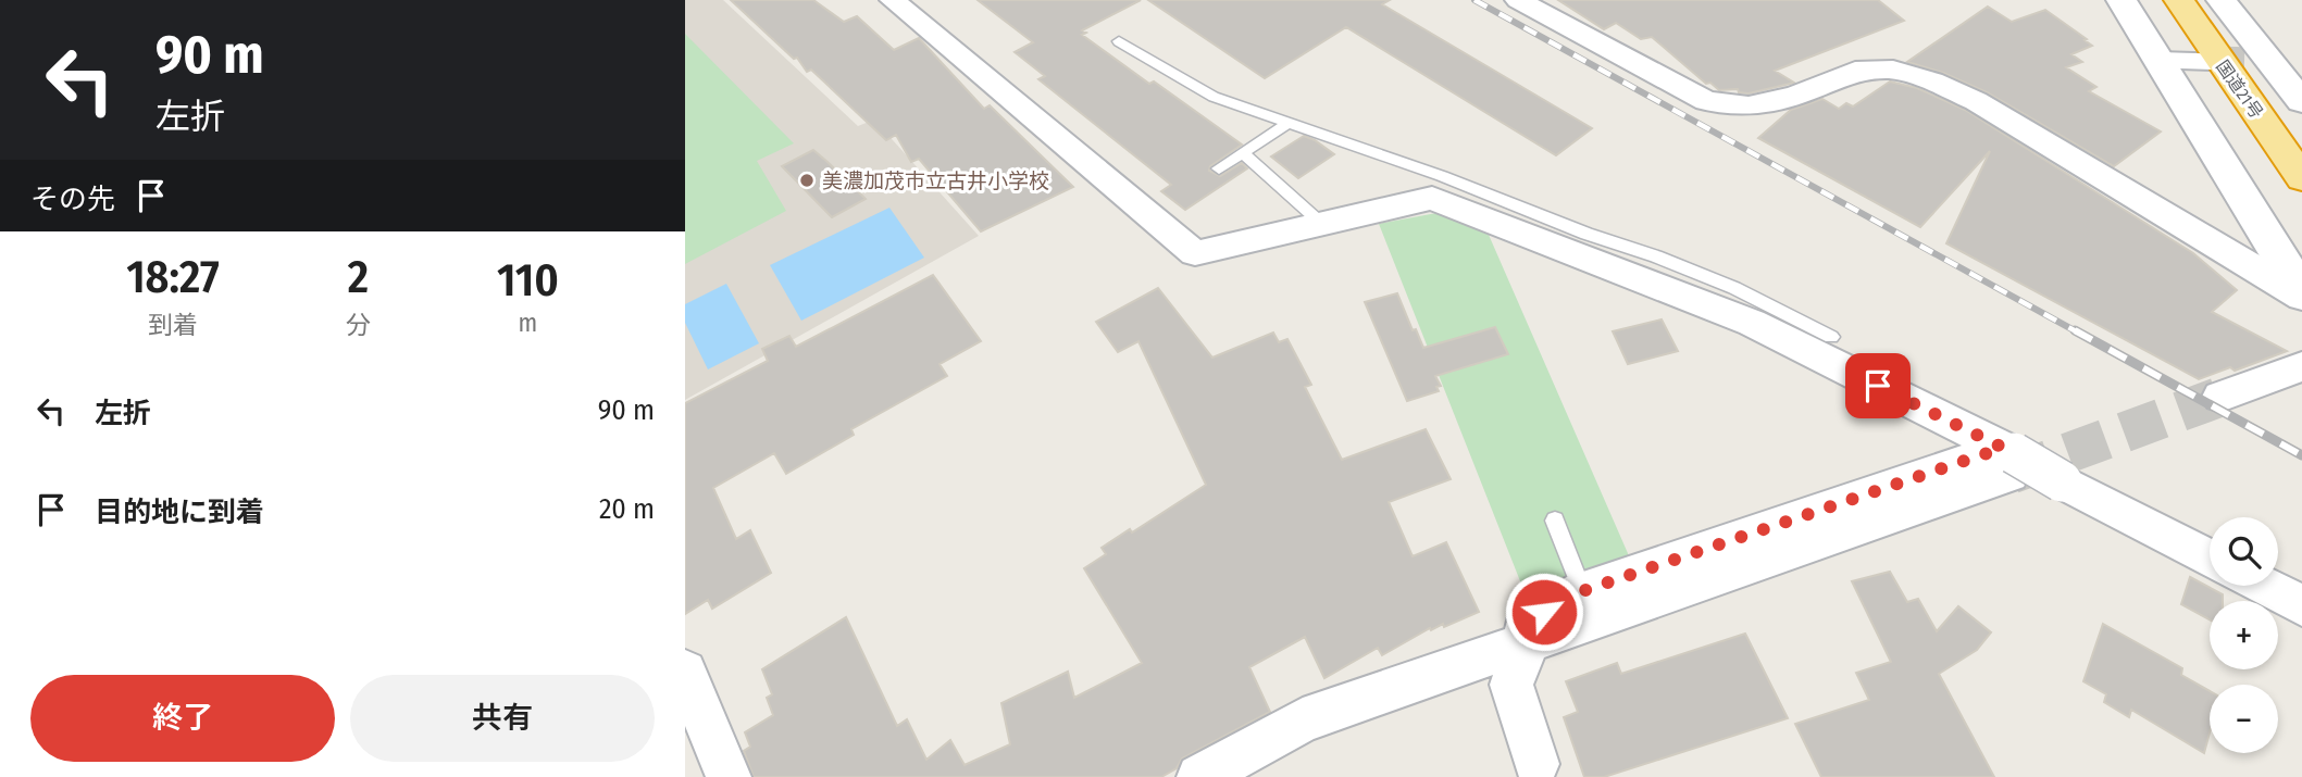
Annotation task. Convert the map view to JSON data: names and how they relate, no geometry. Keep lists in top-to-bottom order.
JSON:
{
  "streets": {
    "highway": ["国道21号"]
  },
  "places": ["美濃加茂市立古井小学校"],
  "page": {
    "turn": ["90 m", "左折"],
    "then": "その先",
    "eta": [
      "18:27",
      "到着",
      "2",
      "分",
      "110",
      "m"
    ],
    "list": [
      {
        "name": "左折",
        "value": "90 m"
      },
      {
        "name": "目的地に到着",
        "value": "20 m"
      }
    ],
    "map_buttons": ["+", "−"],
    "buttons": ["終了", "共有"]
  }
}
